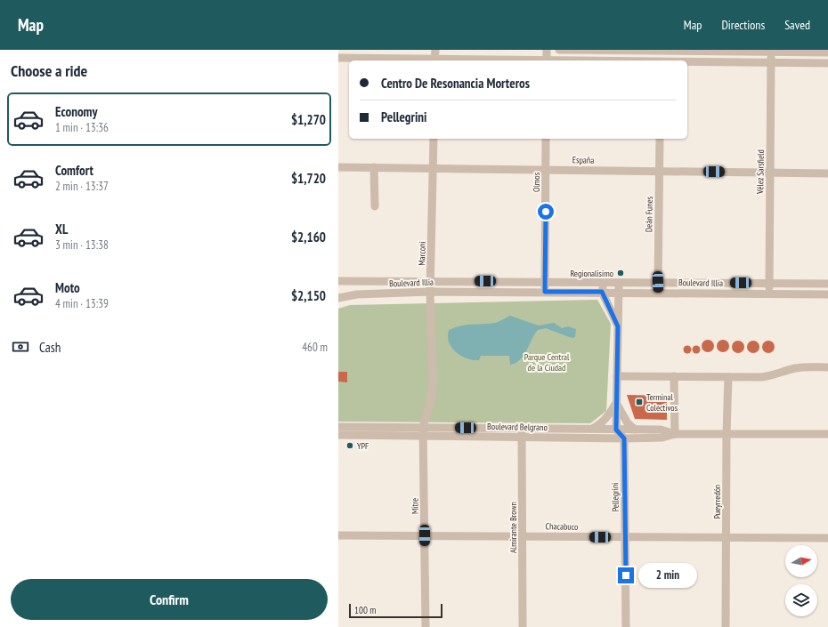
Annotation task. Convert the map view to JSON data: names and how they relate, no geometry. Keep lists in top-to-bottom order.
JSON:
{
  "streets": {
    "street": [
      "España",
      "Vélez Sarsfield",
      "Olmos",
      "Deán Funes",
      "Marconi",
      "Boulevard Illia",
      "Boulevard Belgrano",
      "Pellegrini",
      "Pueyrredón",
      "Mitre",
      "Chacabuco",
      "Almirante Brown"
    ]
  },
  "crossings": [
    ["España", "Vélez Sarsfield"],
    ["España", "Olmos"],
    ["España", "Deán Funes"],
    ["España", "Marconi"],
    ["Vélez Sarsfield", "Boulevard Illia"],
    ["Olmos", "Boulevard Illia"],
    ["Deán Funes", "Boulevard Illia"],
    ["Marconi", "Boulevard Illia"],
    ["Marconi", "Boulevard Belgrano"],
    ["Marconi", "Mitre"],
    ["Boulevard Belgrano", "Pellegrini"],
    ["Boulevard Belgrano", "Pueyrredón"],
    ["Boulevard Belgrano", "Mitre"],
    ["Boulevard Belgrano", "Almirante Brown"],
    ["Pellegrini", "Chacabuco"],
    ["Pueyrredón", "Chacabuco"],
    ["Mitre", "Chacabuco"],
    ["Chacabuco", "Almirante Brown"]
  ],
  "parks": ["Parque Central de la Ciudad"],
  "places": {
    "other": ["Regionalisimo", "YPF"],
    "transit": ["Terminal Colectivos"]
  },
  "scale_bar": "100 m",
  "north": "right",
  "page": {
    "header": "Map",
    "nav": ["Map", "Directions", "Saved"],
    "heading": "Choose a ride",
    "banner": ["Centro De Resonancia Morteros", "Pellegrini"],
    "list": [
      {
        "name": "Economy",
        "note": "1 min · 13:36",
        "value": "$1,270"
      },
      {
        "name": "Comfort",
        "note": "2 min · 13:37",
        "value": "$1,720"
      },
      {
        "name": "XL",
        "note": "3 min · 13:38",
        "value": "$2,160"
      },
      {
        "name": "Moto",
        "note": "4 min · 13:39",
        "value": "$2,150"
      }
    ],
    "pay": ["Cash", "460 m"],
    "bubble": "2 min",
    "buttons": "Confirm",
    "scale": "100 m"
  }
}
